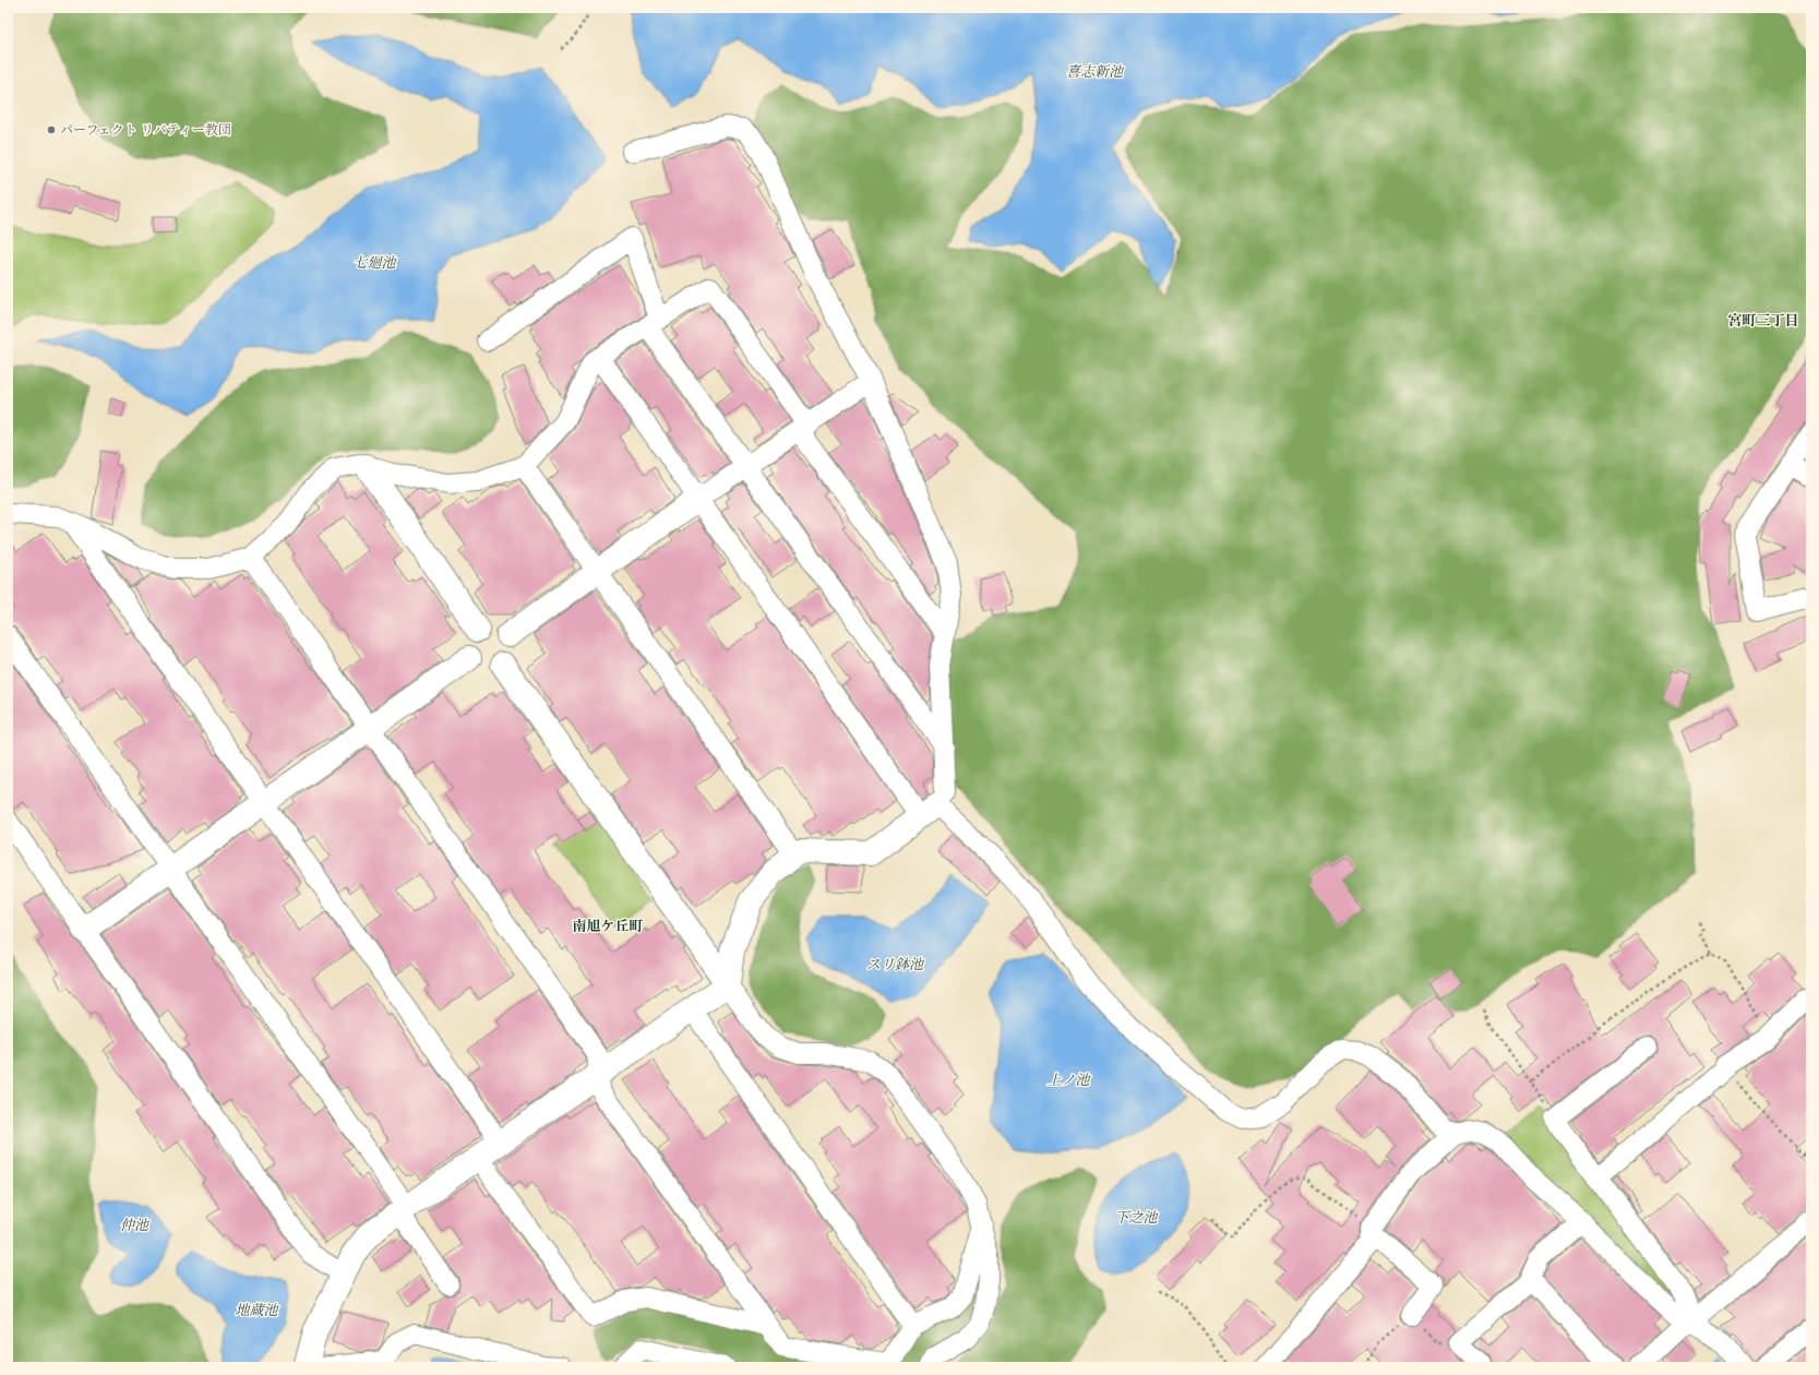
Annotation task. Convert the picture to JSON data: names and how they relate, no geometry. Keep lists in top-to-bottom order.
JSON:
{
  "districts": ["宮町三丁目", "南旭ケ丘町"],
  "water": [
    "喜志新池",
    "七廻池",
    "スリ鉢池",
    "上ノ池",
    "下之池",
    "仲池",
    "地蔵池"
  ],
  "places": ["パーフェクト リバティー教団"]
}
